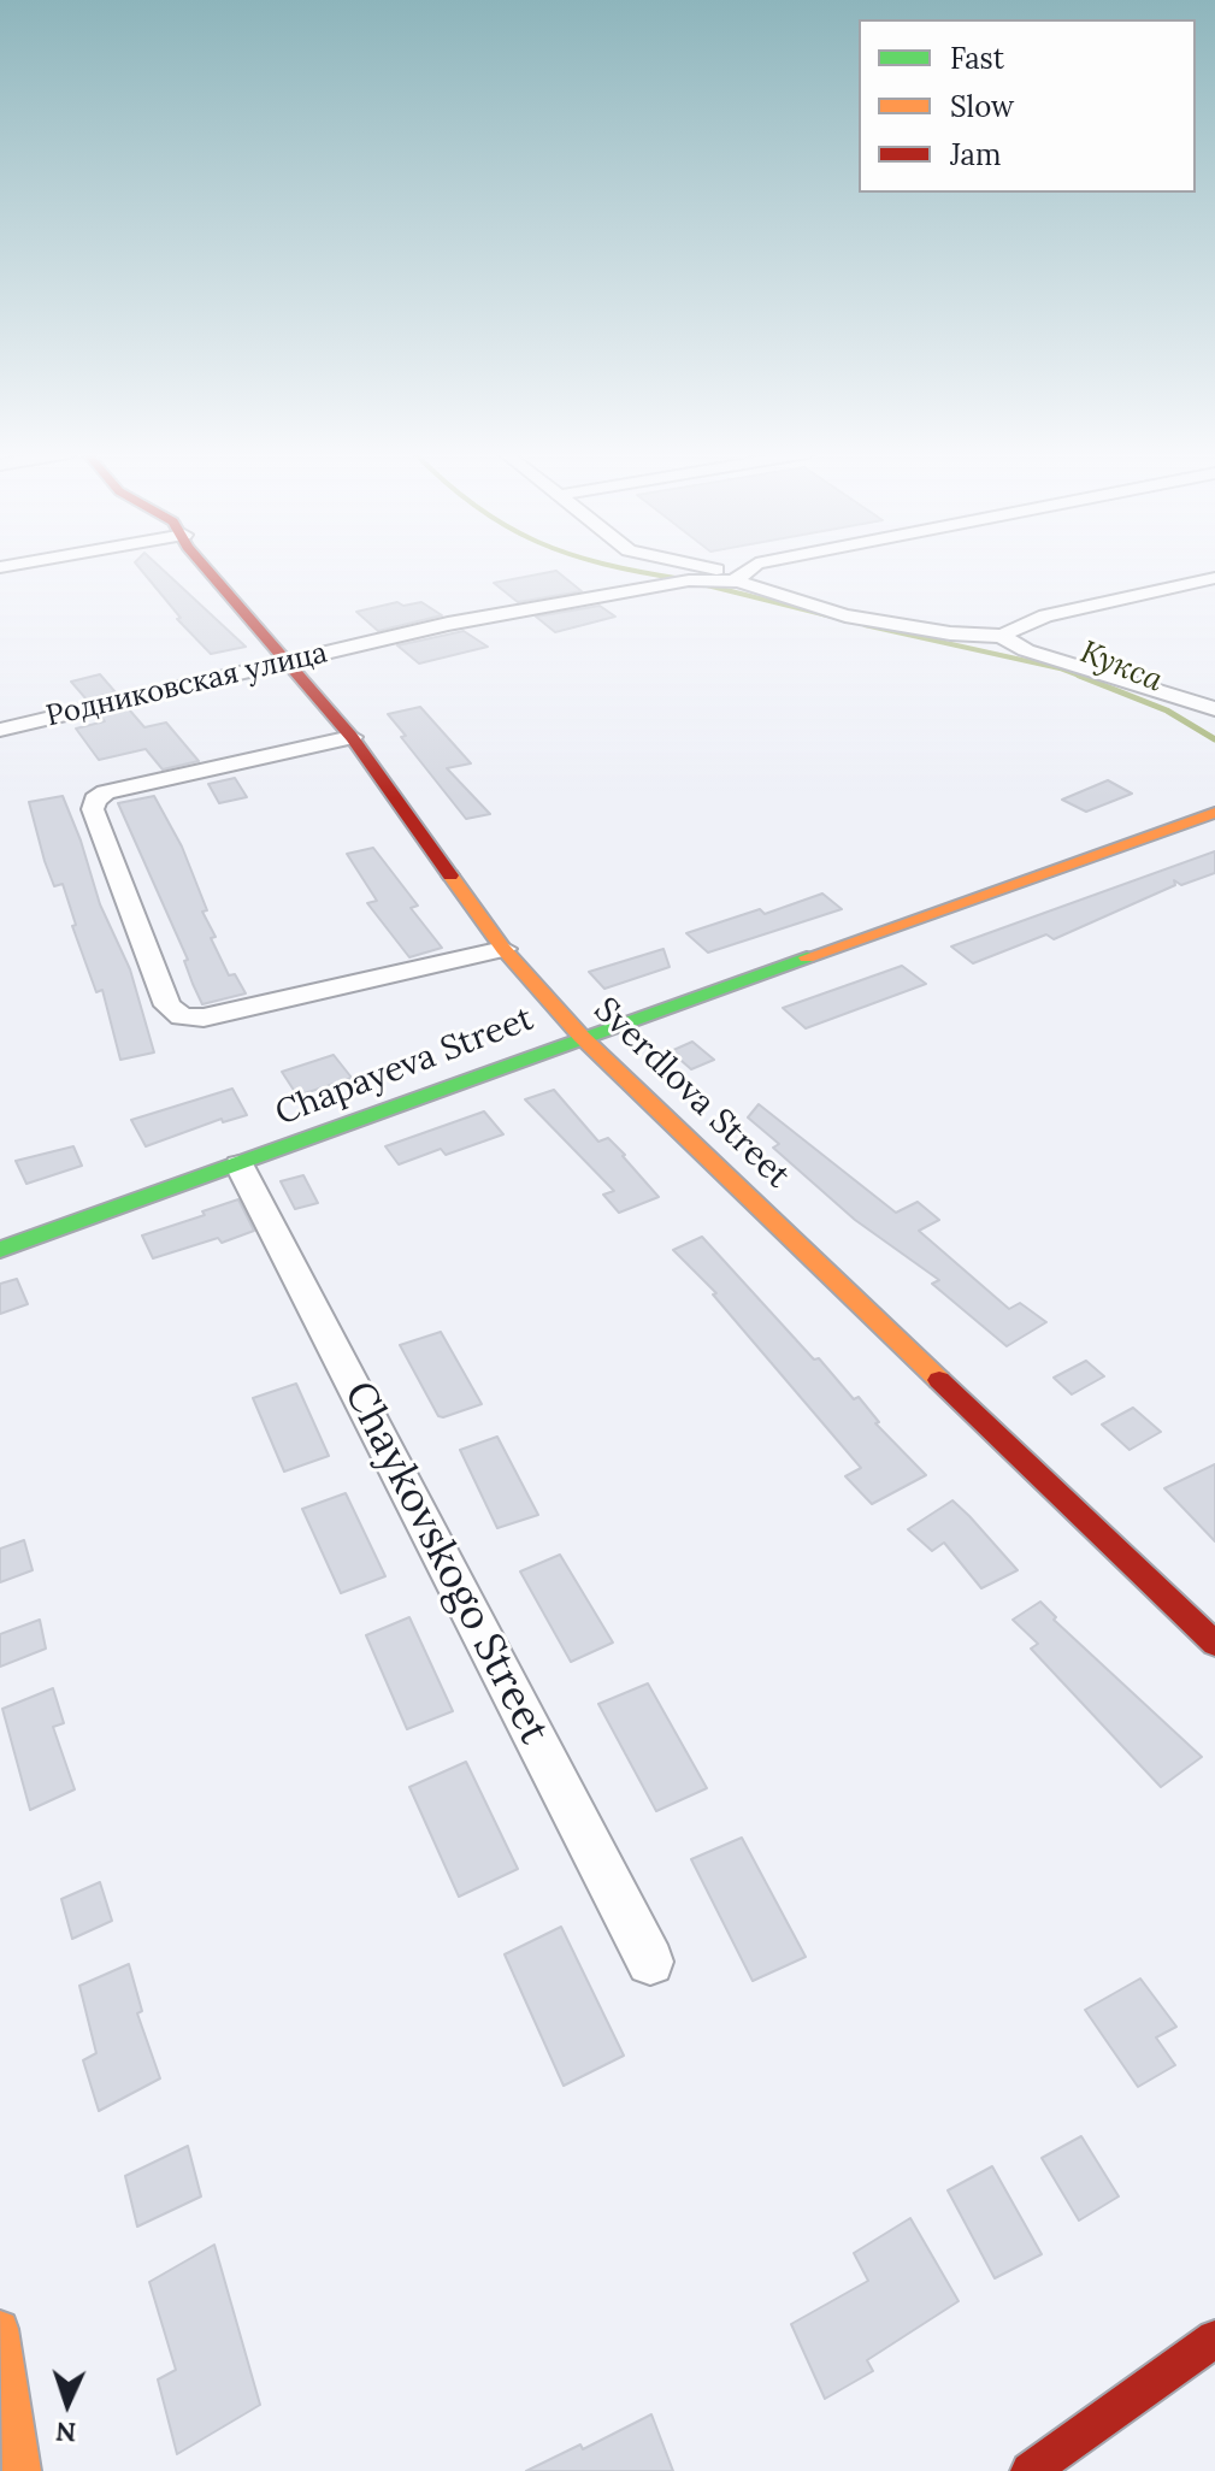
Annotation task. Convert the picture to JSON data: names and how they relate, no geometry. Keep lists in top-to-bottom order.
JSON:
{
  "streets": {
    "street": [
      "Родниковская улица",
      "Chapayeva Street",
      "Sverdlova Street",
      "Chaykovskogo Street"
    ]
  },
  "crossings": [
    ["Родниковская улица", "Sverdlova Street"],
    ["Chapayeva Street", "Sverdlova Street"],
    ["Chapayeva Street", "Chaykovskogo Street"]
  ],
  "water": ["Кукса"],
  "legend": ["Fast", "Slow", "Jam"],
  "north": "bottom"
}
